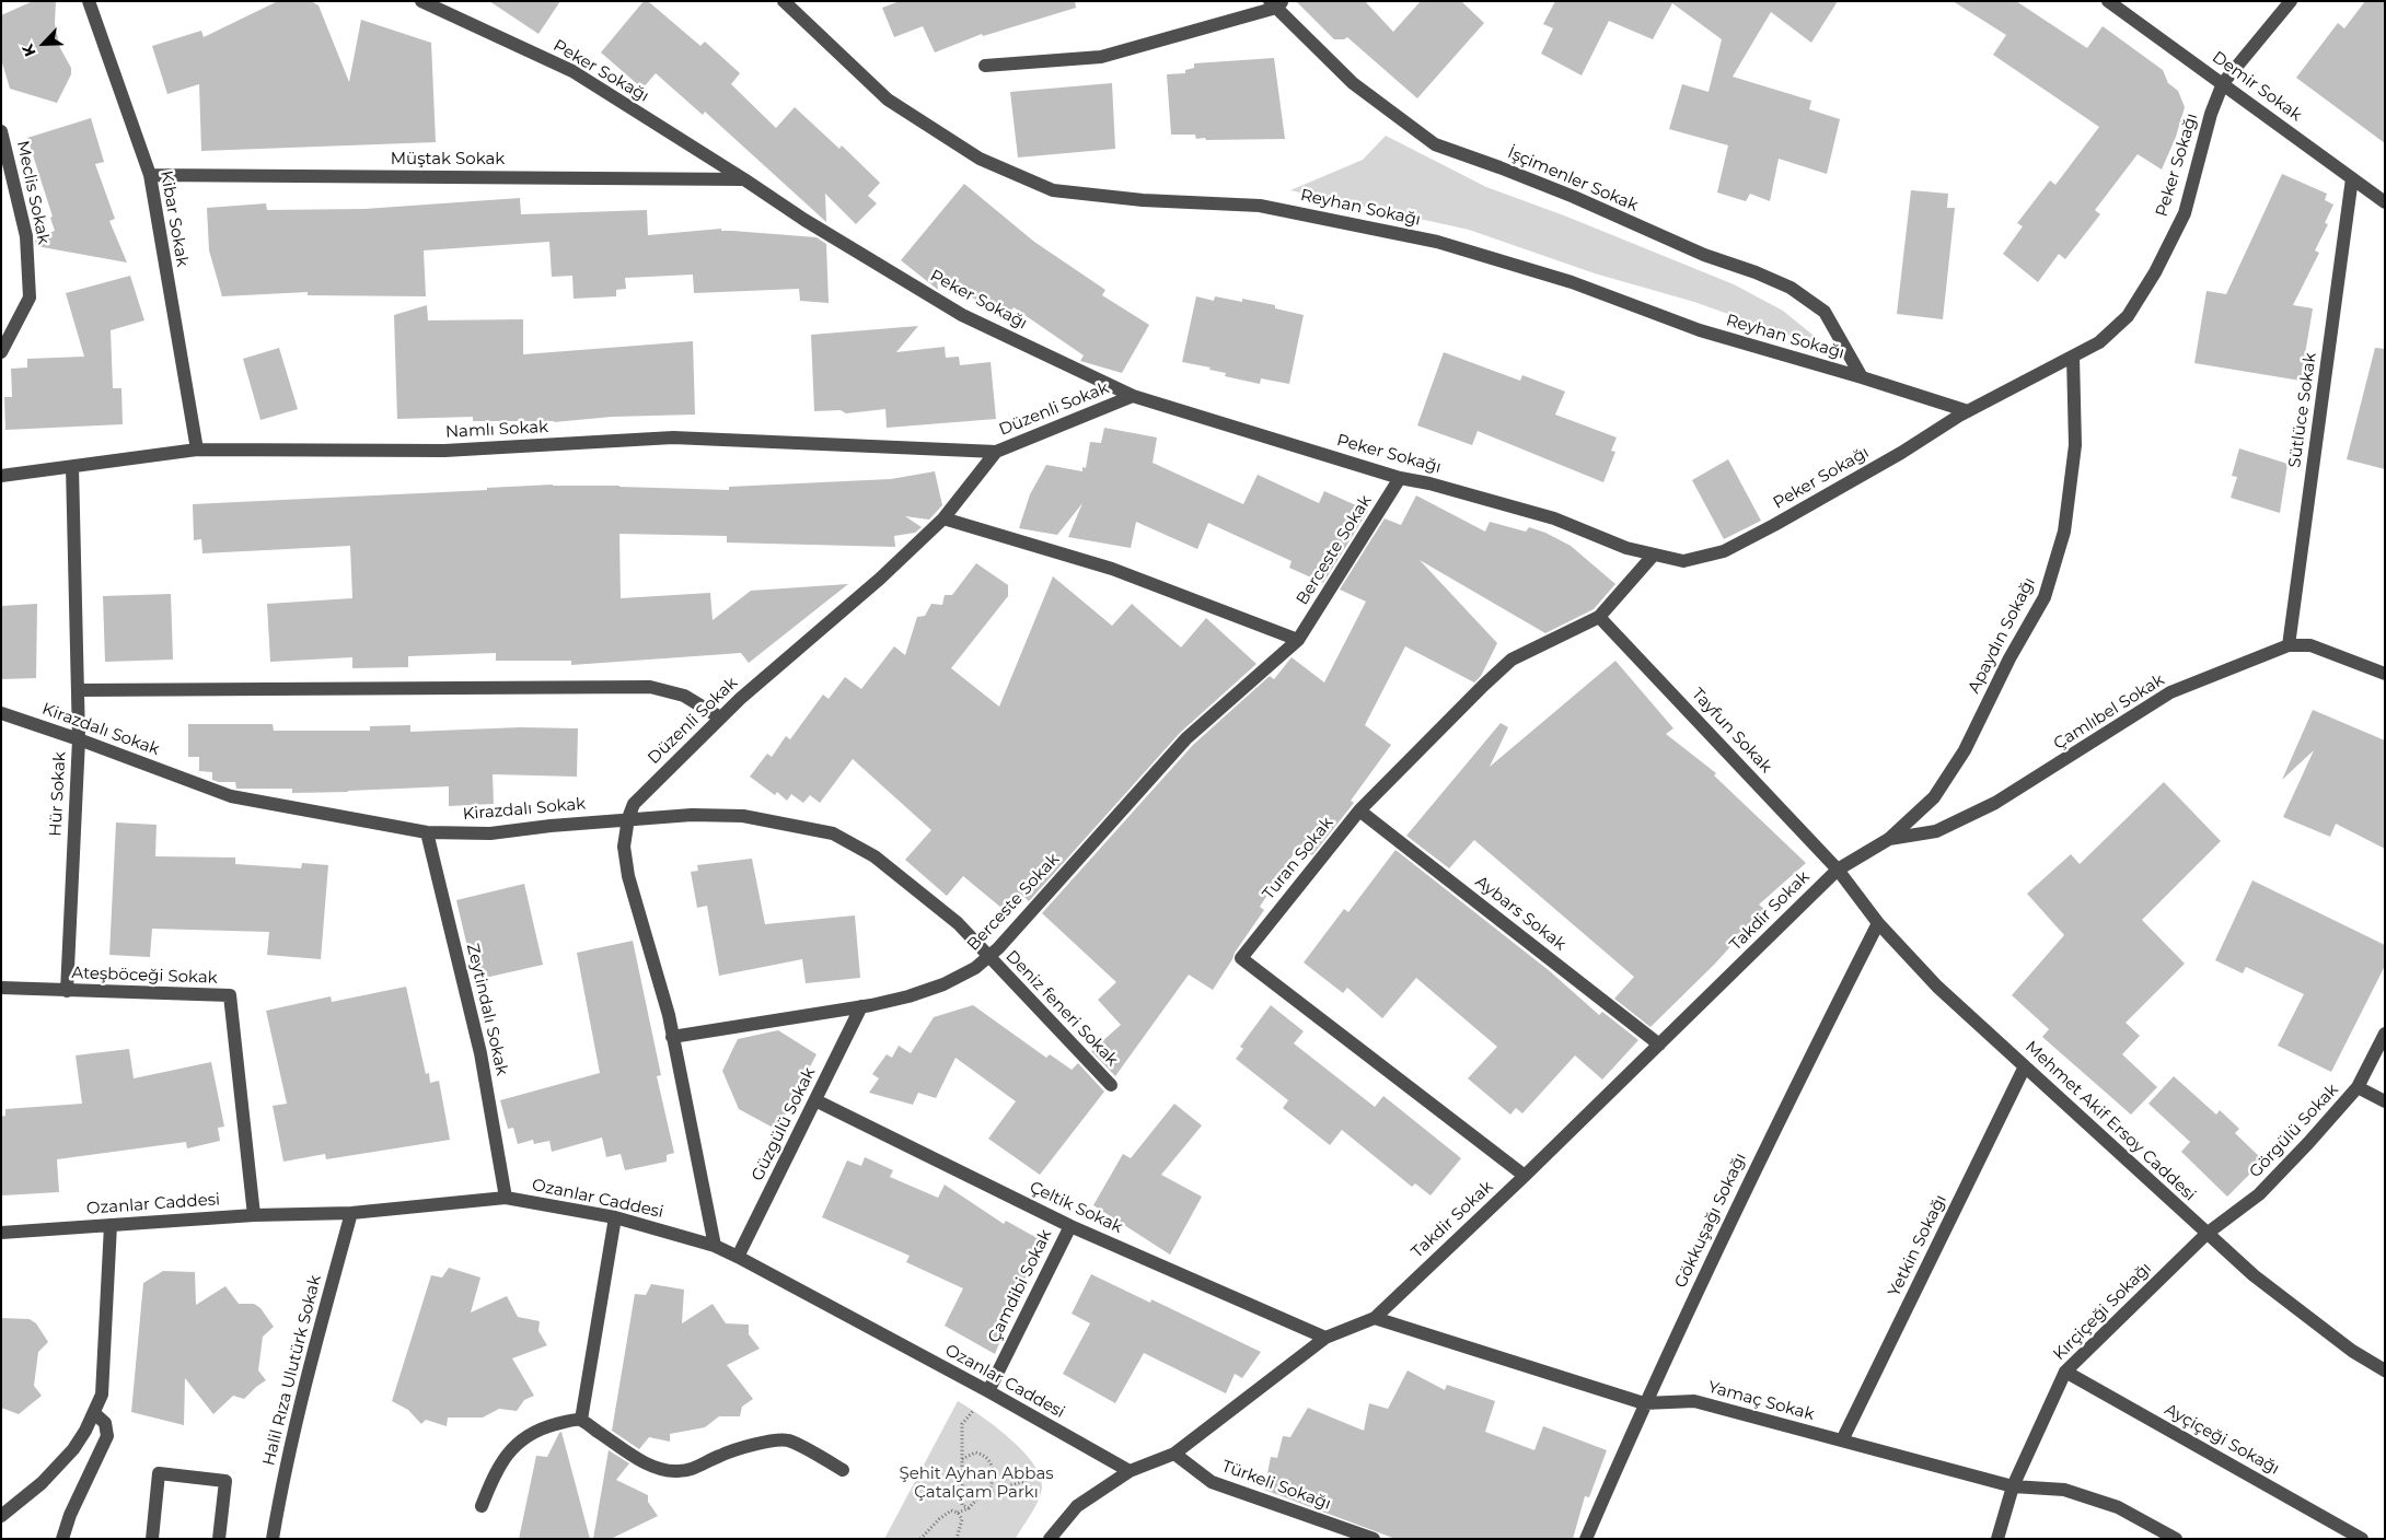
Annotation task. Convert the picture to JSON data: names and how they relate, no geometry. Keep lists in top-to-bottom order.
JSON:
{
  "streets": {
    "street": [
      "Peker Sokağı",
      "Demir Sokak",
      "Müştak Sokak",
      "İşçimenler Sokak",
      "Meclis Sokak",
      "Reyhan Sokağı",
      "Kibar Sokak",
      "Düzenli Sokak",
      "Sütlüce Sokak",
      "Namlı Sokak",
      "Berceste Sokak",
      "Apaydın Sokağı",
      "Çamlıbel Sokak",
      "Kirazdalı Sokak",
      "Tayfun Sokak",
      "Hür Sokak",
      "Turan Sokak",
      "Takdir Sokak",
      "Aybars Sokak",
      "Ateşböceği Sokak",
      "Deniz feneri Sokak",
      "Zeytindalı Sokak",
      "Mehmet Akif Ersoy Caddesi",
      "Güzgülü Sokak",
      "Görgülü Sokak",
      "Ozanlar Caddesi",
      "Çeltik Sokak",
      "Gökkuşağı Sokağı",
      "Yetkin Sokağı",
      "Çamdibi Sokak",
      "Kırçiçeği Sokağı",
      "Halil Rıza Ulutürk Sokak",
      "Yamaç Sokak",
      "Ayçiçeği Sokağı",
      "Türkeli Sokağı"
    ]
  },
  "crossings": [
    ["Peker Sokağı", "Demir Sokak"],
    ["Peker Sokağı", "Müştak Sokak"],
    ["Peker Sokağı", "Reyhan Sokağı"],
    ["Peker Sokağı", "Düzenli Sokak"],
    ["Peker Sokağı", "Berceste Sokak"],
    ["Peker Sokağı", "Apaydın Sokağı"],
    ["Peker Sokağı", "Turan Sokak"],
    ["Demir Sokak", "Sütlüce Sokak"],
    ["Müştak Sokak", "Kibar Sokak"],
    ["İşçimenler Sokak", "Reyhan Sokağı"],
    ["Kibar Sokak", "Namlı Sokak"],
    ["Düzenli Sokak", "Namlı Sokak"],
    ["Düzenli Sokak", "Berceste Sokak"],
    ["Düzenli Sokak", "Kirazdalı Sokak"],
    ["Düzenli Sokak", "Ozanlar Caddesi"],
    ["Sütlüce Sokak", "Çamlıbel Sokak"],
    ["Namlı Sokak", "Hür Sokak"],
    ["Berceste Sokak", "Kirazdalı Sokak"],
    ["Berceste Sokak", "Deniz feneri Sokak"],
    ["Berceste Sokak", "Güzgülü Sokak"],
    ["Apaydın Sokağı", "Çamlıbel Sokak"],
    ["Apaydın Sokağı", "Tayfun Sokak"],
    ["Apaydın Sokağı", "Takdir Sokak"],
    ["Apaydın Sokağı", "Mehmet Akif Ersoy Caddesi"],
    ["Kirazdalı Sokak", "Hür Sokak"],
    ["Kirazdalı Sokak", "Deniz feneri Sokak"],
    ["Kirazdalı Sokak", "Zeytindalı Sokak"],
    ["Tayfun Sokak", "Turan Sokak"],
    ["Tayfun Sokak", "Takdir Sokak"],
    ["Tayfun Sokak", "Mehmet Akif Ersoy Caddesi"],
    ["Hür Sokak", "Ateşböceği Sokak"],
    ["Turan Sokak", "Takdir Sokak"],
    ["Turan Sokak", "Aybars Sokak"],
    ["Takdir Sokak", "Aybars Sokak"],
    ["Takdir Sokak", "Mehmet Akif Ersoy Caddesi"],
    ["Takdir Sokak", "Ozanlar Caddesi"],
    ["Takdir Sokak", "Çeltik Sokak"],
    ["Takdir Sokak", "Yamaç Sokak"],
    ["Takdir Sokak", "Türkeli Sokağı"],
    ["Ateşböceği Sokak", "Ozanlar Caddesi"],
    ["Zeytindalı Sokak", "Ozanlar Caddesi"],
    ["Mehmet Akif Ersoy Caddesi", "Görgülü Sokak"],
    ["Mehmet Akif Ersoy Caddesi", "Gökkuşağı Sokağı"],
    ["Mehmet Akif Ersoy Caddesi", "Yetkin Sokağı"],
    ["Mehmet Akif Ersoy Caddesi", "Kırçiçeği Sokağı"],
    ["Güzgülü Sokak", "Ozanlar Caddesi"],
    ["Güzgülü Sokak", "Çeltik Sokak"],
    ["Görgülü Sokak", "Kırçiçeği Sokağı"],
    ["Ozanlar Caddesi", "Çamdibi Sokak"],
    ["Ozanlar Caddesi", "Halil Rıza Ulutürk Sokak"],
    ["Çeltik Sokak", "Çamdibi Sokak"],
    ["Gökkuşağı Sokağı", "Yamaç Sokak"],
    ["Yetkin Sokağı", "Yamaç Sokak"],
    ["Kırçiçeği Sokağı", "Yamaç Sokak"],
    ["Kırçiçeği Sokağı", "Ayçiçeği Sokağı"]
  ],
  "parks": ["Şehit Ayhan Abbas Çatalçam Parkı"],
  "north": "bottom left"
}
